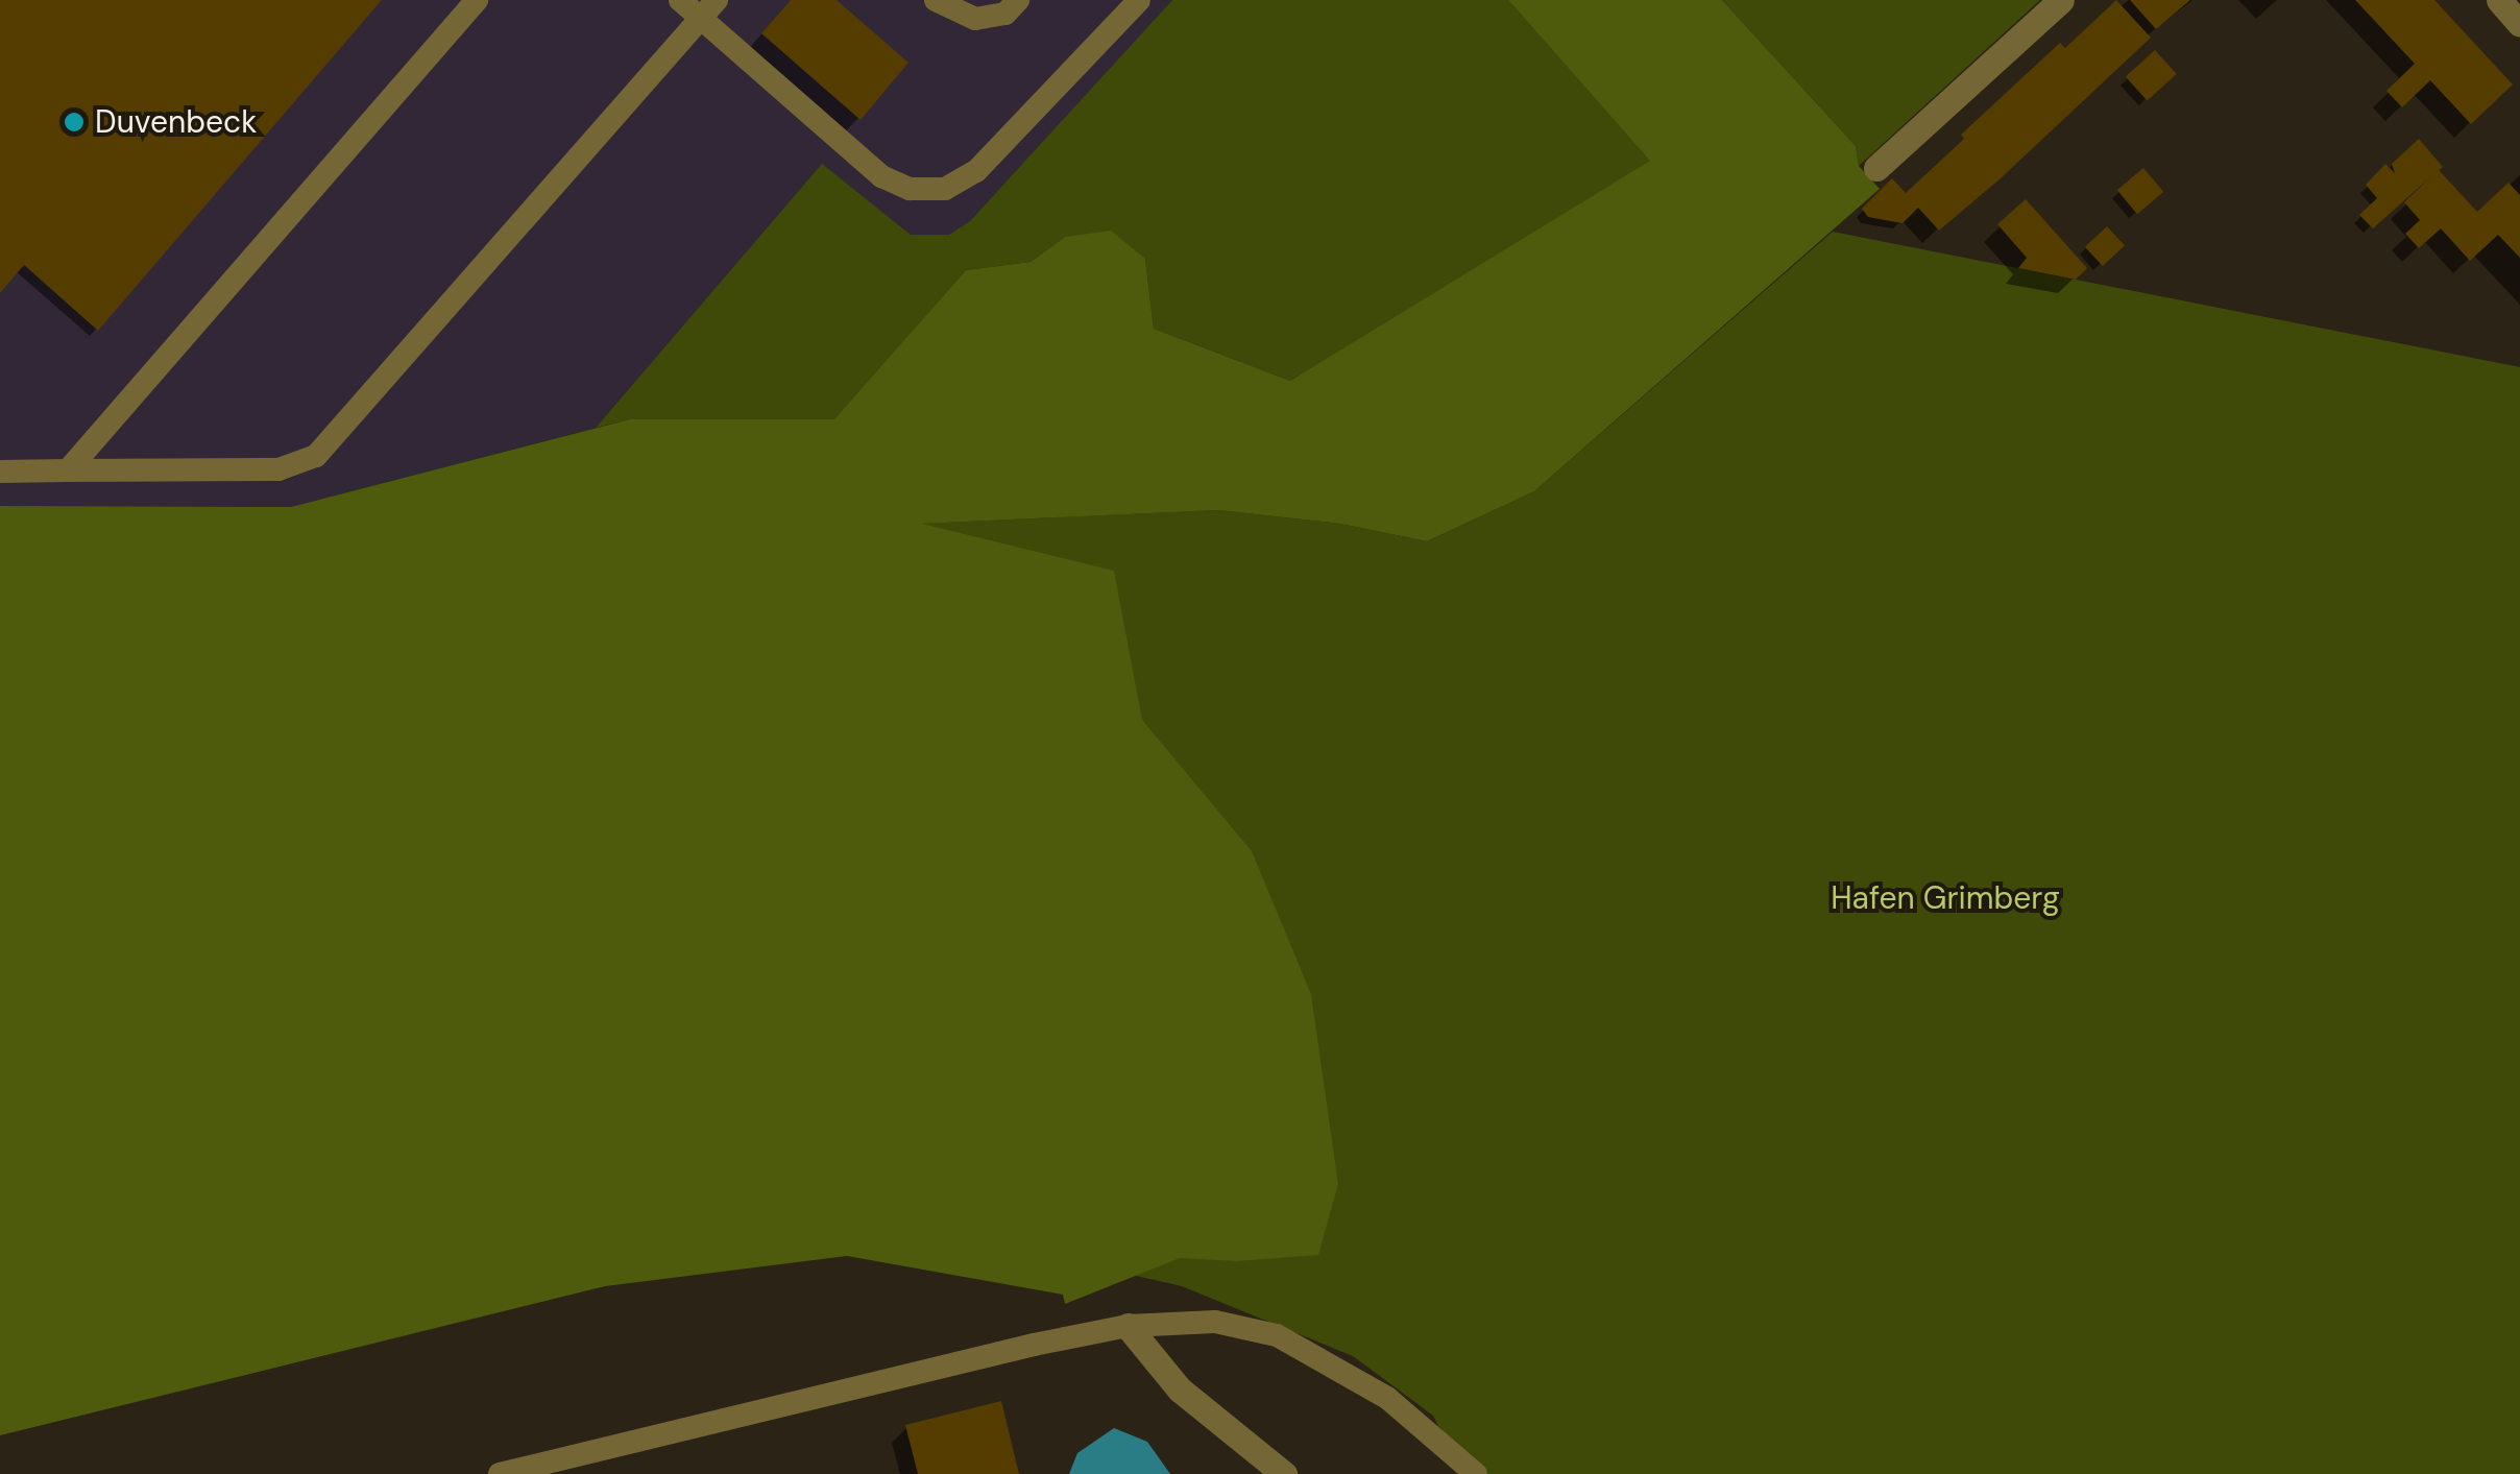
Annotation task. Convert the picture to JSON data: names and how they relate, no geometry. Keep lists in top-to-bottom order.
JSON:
{
  "parks": ["Hafen Grimberg"],
  "places": ["Duvenbeck"]
}
